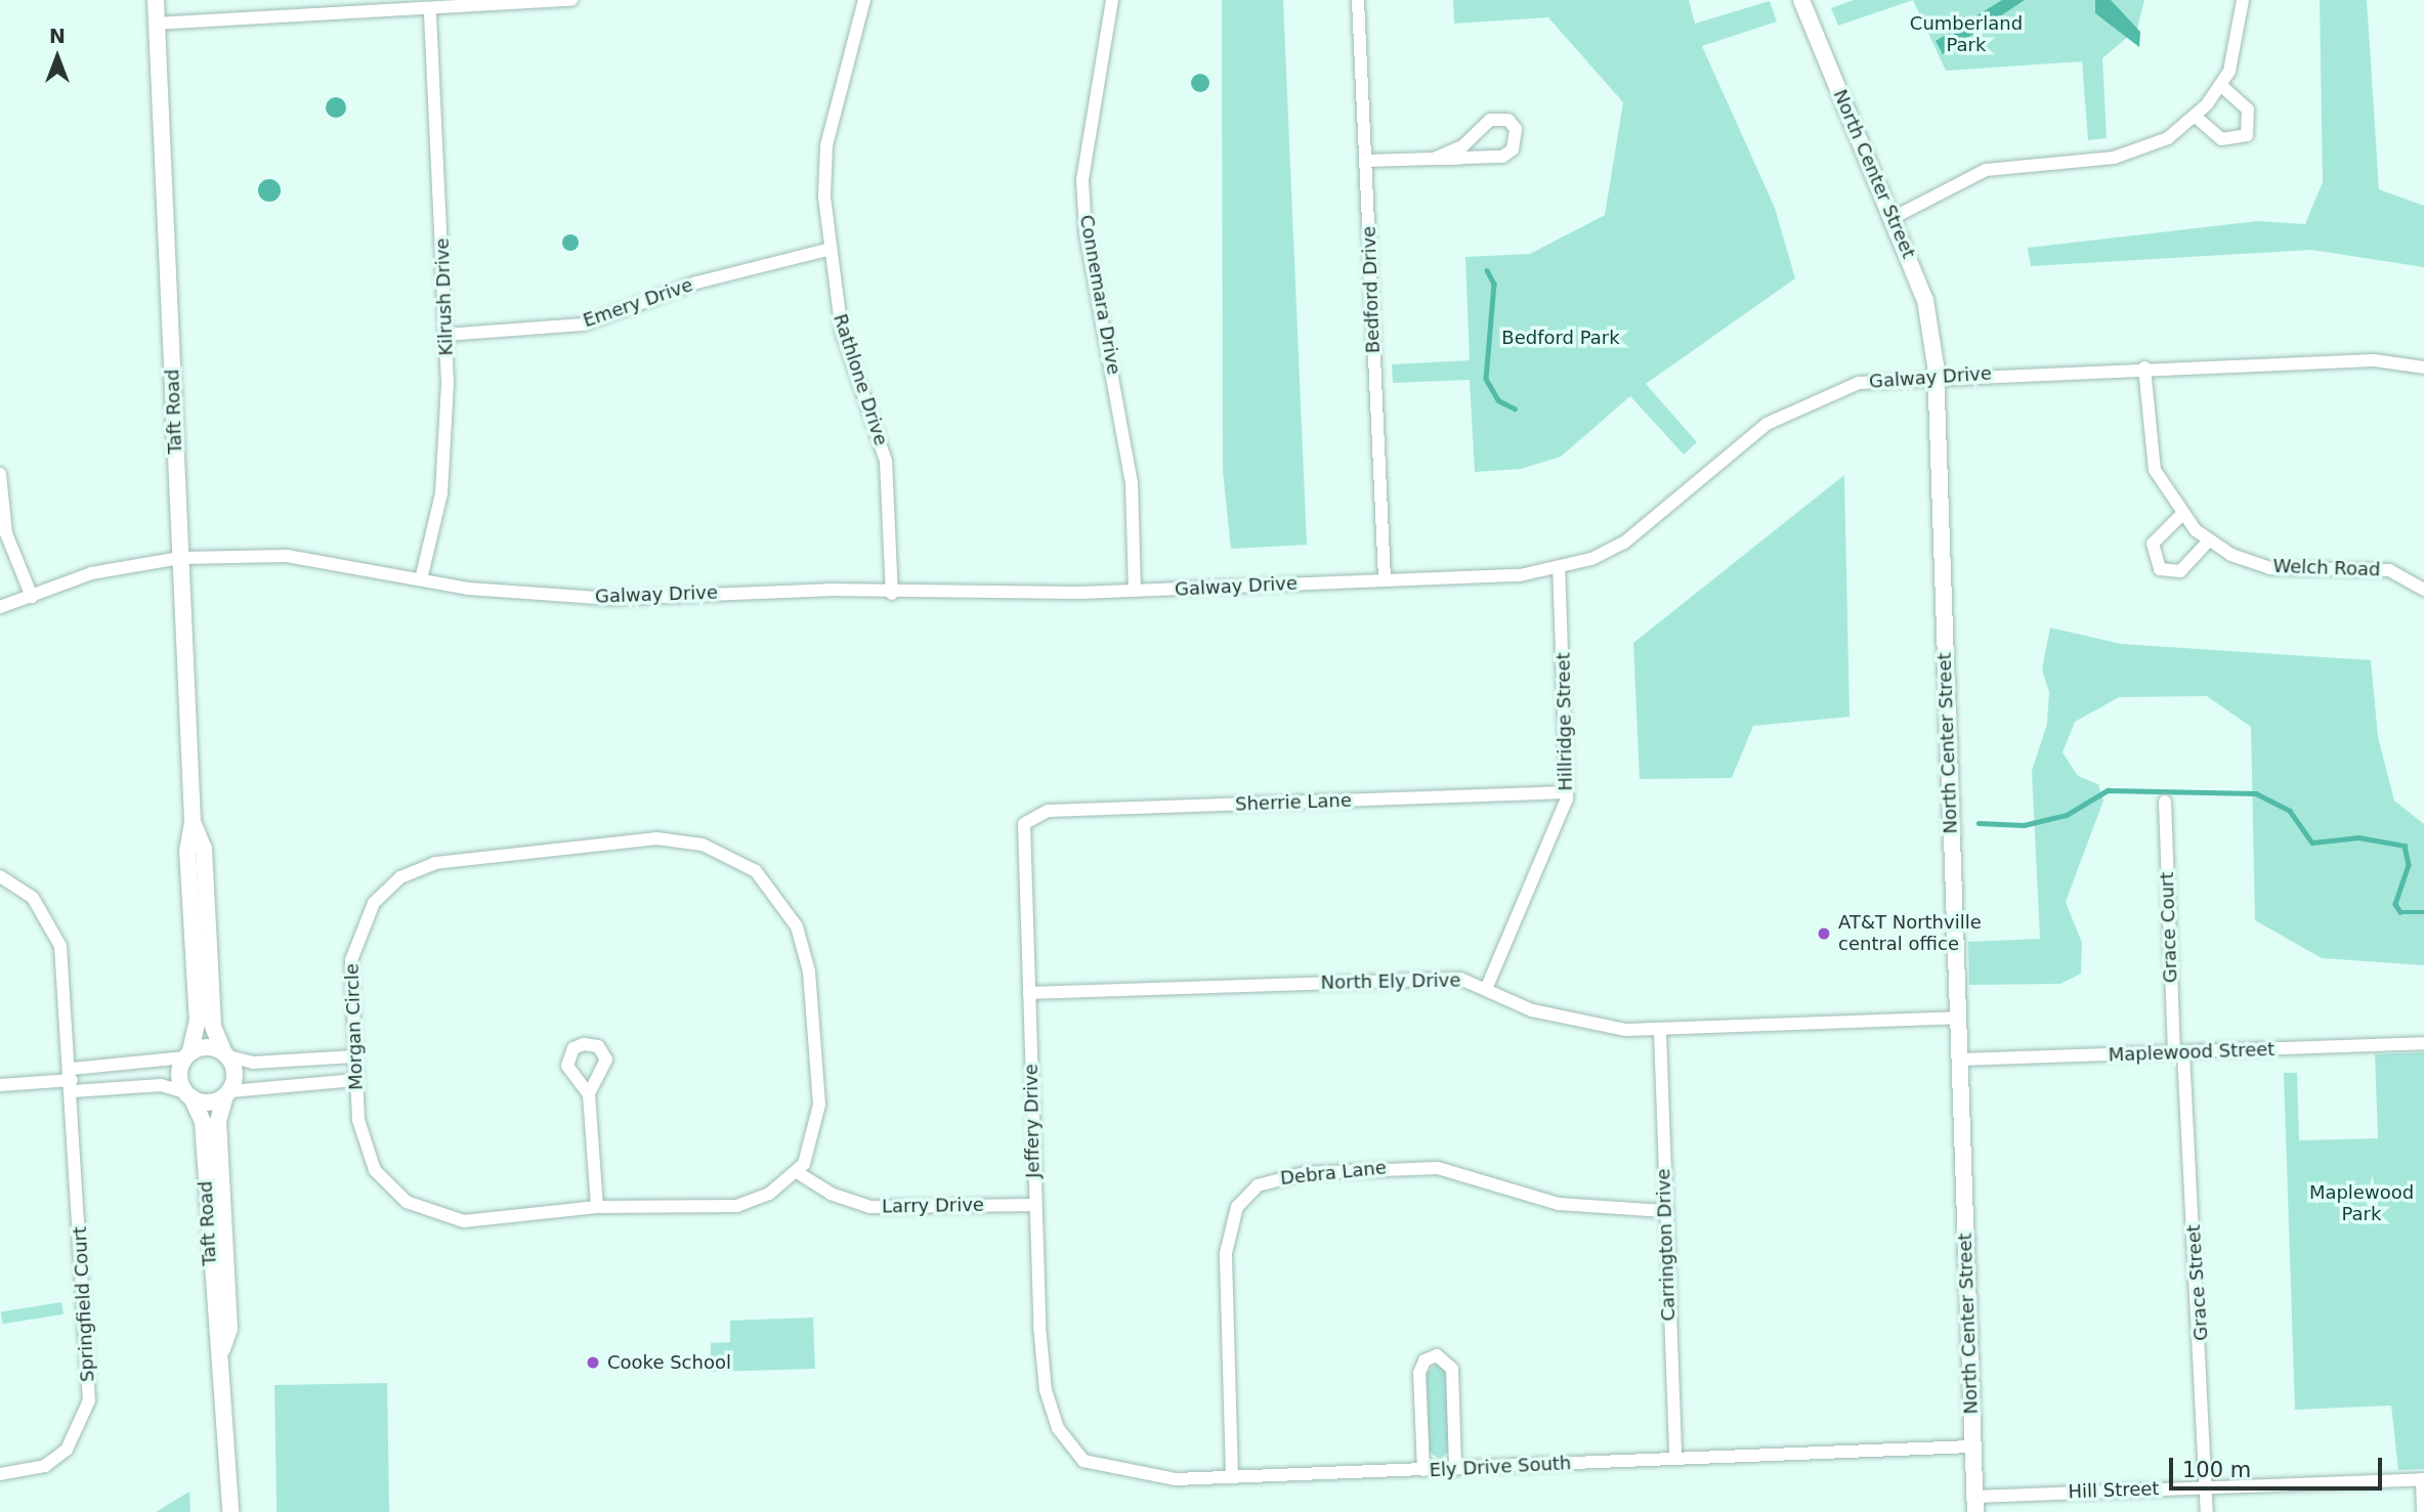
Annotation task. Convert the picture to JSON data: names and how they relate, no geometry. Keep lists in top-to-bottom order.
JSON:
{
  "streets": {
    "street": [
      "North Center Street",
      "Bedford Drive",
      "Connemara Drive",
      "Kilrush Drive",
      "Emery Drive",
      "Galway Drive",
      "Rathlone Drive",
      "Taft Road",
      "Welch Road",
      "Hillridge Street",
      "Sherrie Lane",
      "Grace Court",
      "North Ely Drive",
      "Morgan Circle",
      "Maplewood Street",
      "Jeffery Drive",
      "Debra Lane",
      "Larry Drive",
      "Carrington Drive",
      "Grace Street",
      "Springfield Court",
      "Ely Drive South",
      "Hill Street"
    ]
  },
  "crossings": [
    ["North Center Street", "Galway Drive"],
    ["North Center Street", "North Ely Drive"],
    ["North Center Street", "Maplewood Street"],
    ["North Center Street", "Ely Drive South"],
    ["North Center Street", "Hill Street"],
    ["Bedford Drive", "Galway Drive"],
    ["Connemara Drive", "Galway Drive"],
    ["Kilrush Drive", "Emery Drive"],
    ["Kilrush Drive", "Galway Drive"],
    ["Emery Drive", "Rathlone Drive"],
    ["Galway Drive", "Rathlone Drive"],
    ["Galway Drive", "Taft Road"],
    ["Galway Drive", "Welch Road"],
    ["Galway Drive", "Hillridge Street"],
    ["Hillridge Street", "Sherrie Lane"],
    ["Hillridge Street", "North Ely Drive"],
    ["Sherrie Lane", "Jeffery Drive"],
    ["Grace Court", "Maplewood Street"],
    ["Grace Court", "Grace Street"],
    ["North Ely Drive", "Jeffery Drive"],
    ["North Ely Drive", "Carrington Drive"],
    ["Morgan Circle", "Larry Drive"],
    ["Maplewood Street", "Grace Street"],
    ["Jeffery Drive", "Larry Drive"],
    ["Jeffery Drive", "Ely Drive South"],
    ["Debra Lane", "Carrington Drive"],
    ["Debra Lane", "Ely Drive South"],
    ["Carrington Drive", "Ely Drive South"],
    ["Grace Street", "Hill Street"]
  ],
  "parks": ["Cumberland Park", "Bedford Park", "Maplewood Park"],
  "places": ["AT&T Northville central office", "Cooke School"],
  "scale_bar": "100 m",
  "north": "top"
}
